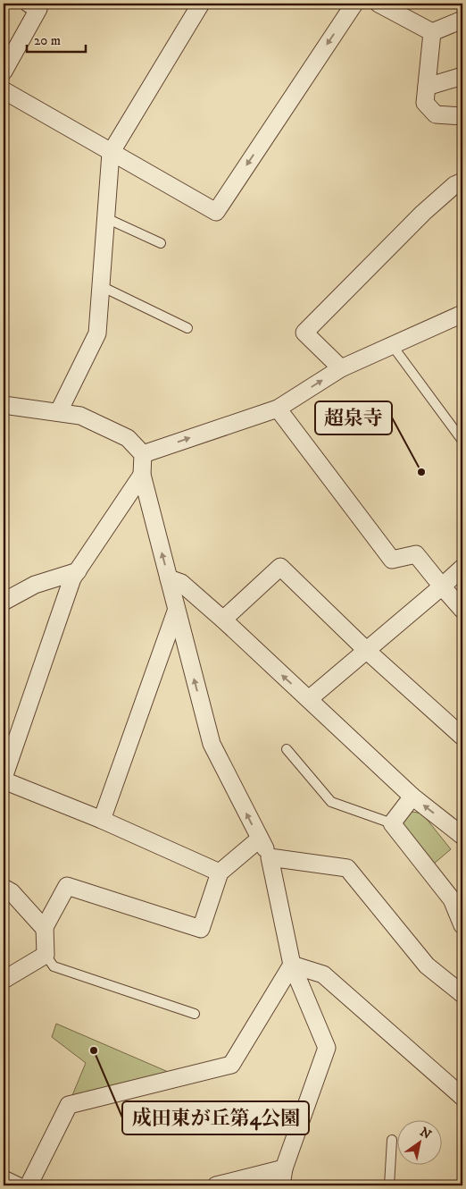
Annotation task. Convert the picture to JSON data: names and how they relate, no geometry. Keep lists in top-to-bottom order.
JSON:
{
  "places": ["超泉寺", "成田東が丘第4公園"],
  "scale_bar": "20 m",
  "north": "top right"
}
